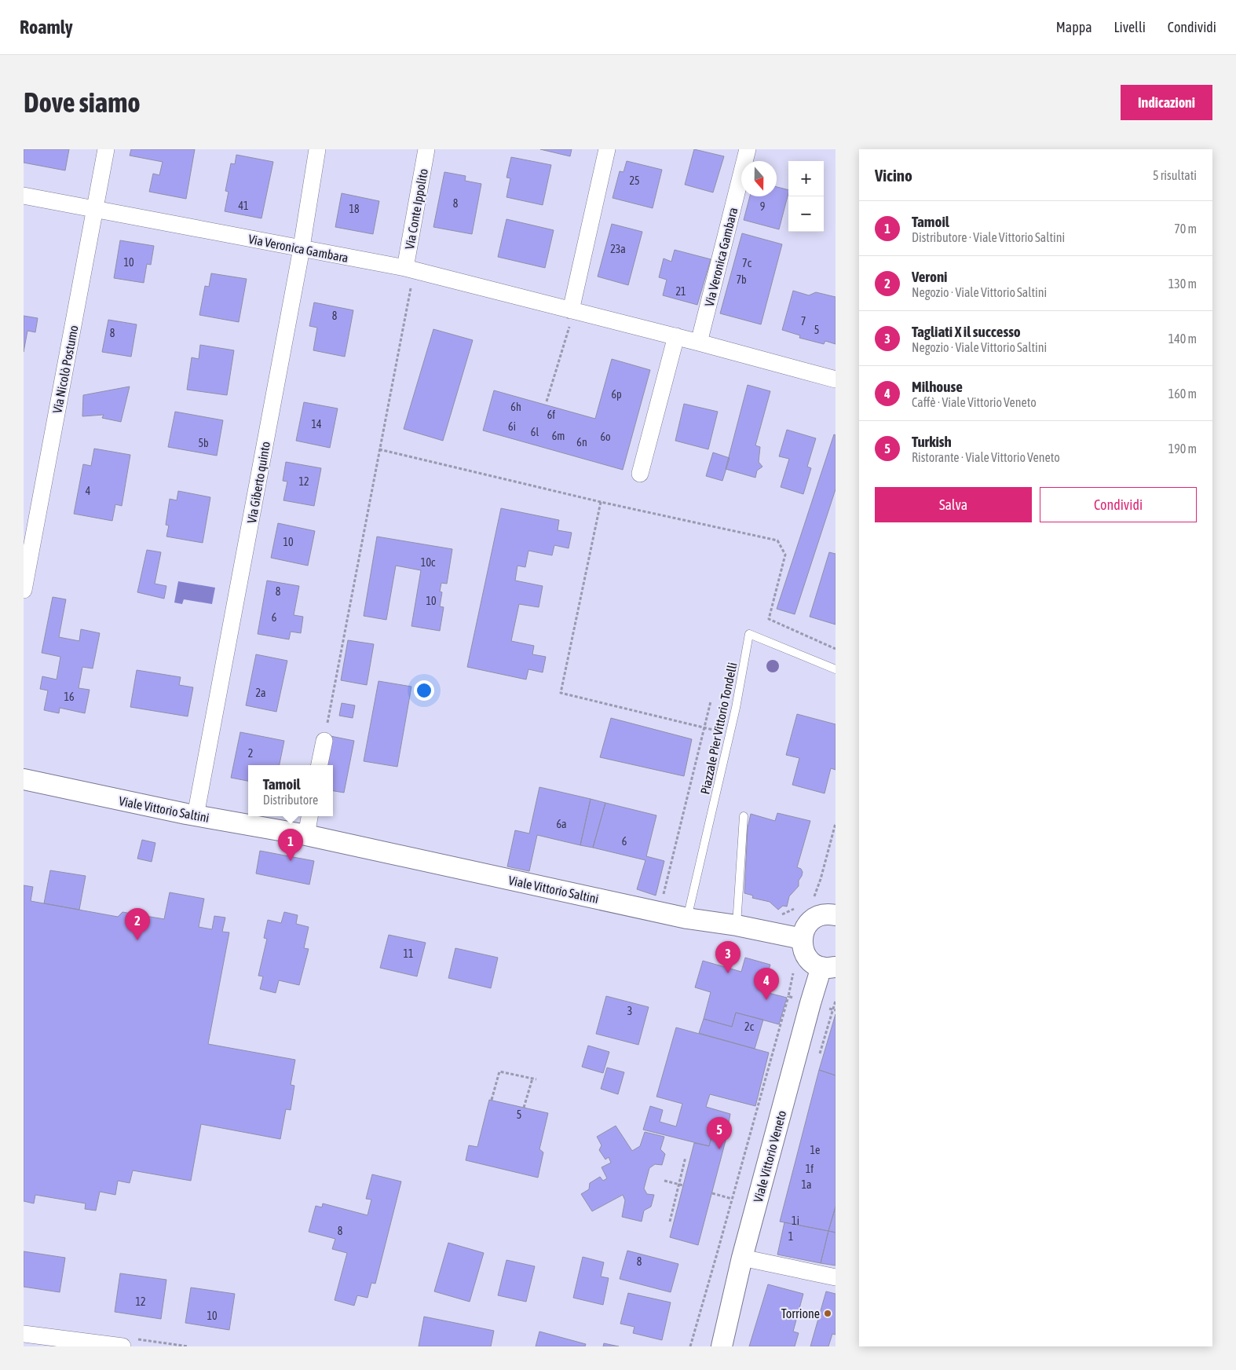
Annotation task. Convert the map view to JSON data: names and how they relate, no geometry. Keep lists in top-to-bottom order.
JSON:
{
  "streets": {
    "street": [
      "Via Conte Ippolito",
      "Via Veronica Gambara",
      "Via Nicolò Postumo",
      "Via Giberto quinto",
      "Viale Vittorio Saltini",
      "Viale Vittorio Veneto"
    ],
    "lane": ["Piazzale Pier Vittorio Tondelli"]
  },
  "crossings": [
    ["Via Conte Ippolito", "Via Veronica Gambara"],
    ["Via Veronica Gambara", "Via Nicolò Postumo"],
    ["Via Veronica Gambara", "Via Giberto quinto"],
    ["Via Giberto quinto", "Viale Vittorio Saltini"],
    ["Piazzale Pier Vittorio Tondelli", "Viale Vittorio Saltini"]
  ],
  "places": ["Torrione"],
  "house_numbers": [
    "25",
    "8",
    "41",
    "9",
    "18",
    "23a",
    "10",
    "7c",
    "7b",
    "21",
    "8",
    "7",
    "5",
    "8",
    "6p",
    "6h",
    "6f",
    "14",
    "6i",
    "6l",
    "6m",
    "6o",
    "6n",
    "5b",
    "12",
    "4",
    "10",
    "10c",
    "8",
    "10",
    "6",
    "2a",
    "16",
    "2",
    "6a",
    "6",
    "11",
    "3",
    "2c",
    "5",
    "1e",
    "1f",
    "1a",
    "1i",
    "8",
    "1",
    "8",
    "12",
    "10"
  ],
  "north": "bottom",
  "page": {
    "header": "Roamly",
    "nav": ["Mappa", "Livelli", "Condividi"],
    "buttons": [
      "Indicazioni",
      ["Salva", "Condividi"]
    ],
    "title": "Dove siamo",
    "heading": ["Vicino", "5 risultati"],
    "map_buttons": ["+", "−"],
    "list": [
      {
        "mark": "1",
        "name": "Tamoil",
        "note": "Distributore · Viale Vittorio Saltini",
        "value": "70 m"
      },
      {
        "mark": "2",
        "name": "Veroni",
        "note": "Negozio · Viale Vittorio Saltini",
        "value": "130 m"
      },
      {
        "mark": "3",
        "name": "Tagliati X il successo",
        "note": "Negozio · Viale Vittorio Saltini",
        "value": "140 m"
      },
      {
        "mark": "4",
        "name": "Milhouse",
        "note": "Caffè · Viale Vittorio Veneto",
        "value": "160 m"
      },
      {
        "mark": "5",
        "name": "Turkish",
        "note": "Ristorante · Viale Vittorio Veneto",
        "value": "190 m"
      }
    ],
    "popup": ["Tamoil", "Distributore"],
    "pins": [
      "1",
      "2",
      "3",
      "4",
      "5"
    ]
  }
}
